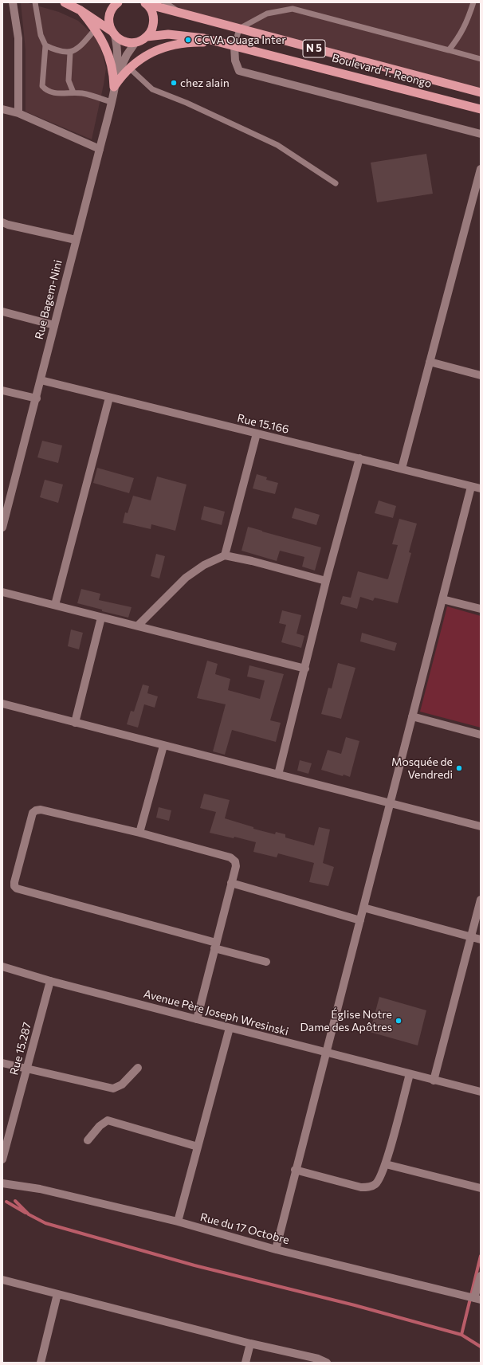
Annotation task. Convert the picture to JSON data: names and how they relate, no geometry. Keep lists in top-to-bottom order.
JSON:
{
  "streets": {
    "highway": ["N 5", "Boulevard T. Reongo"],
    "street": [
      "Rue Bagem-Nini",
      "Rue 15.166",
      "Avenue Père Joseph Wresinski",
      "Rue 15.287",
      "Rue du 17 Octobre"
    ]
  },
  "crossings": [
    ["N 5", "Boulevard T. Reongo"],
    ["Rue Bagem-Nini", "Rue 15.166"],
    ["Avenue Père Joseph Wresinski", "Rue 15.287"]
  ],
  "places": [
    "CCVA Ouaga Inter",
    "chez alain",
    "Mosquée de Vendredi",
    "Église Notre Dame des Apôtres"
  ]
}
